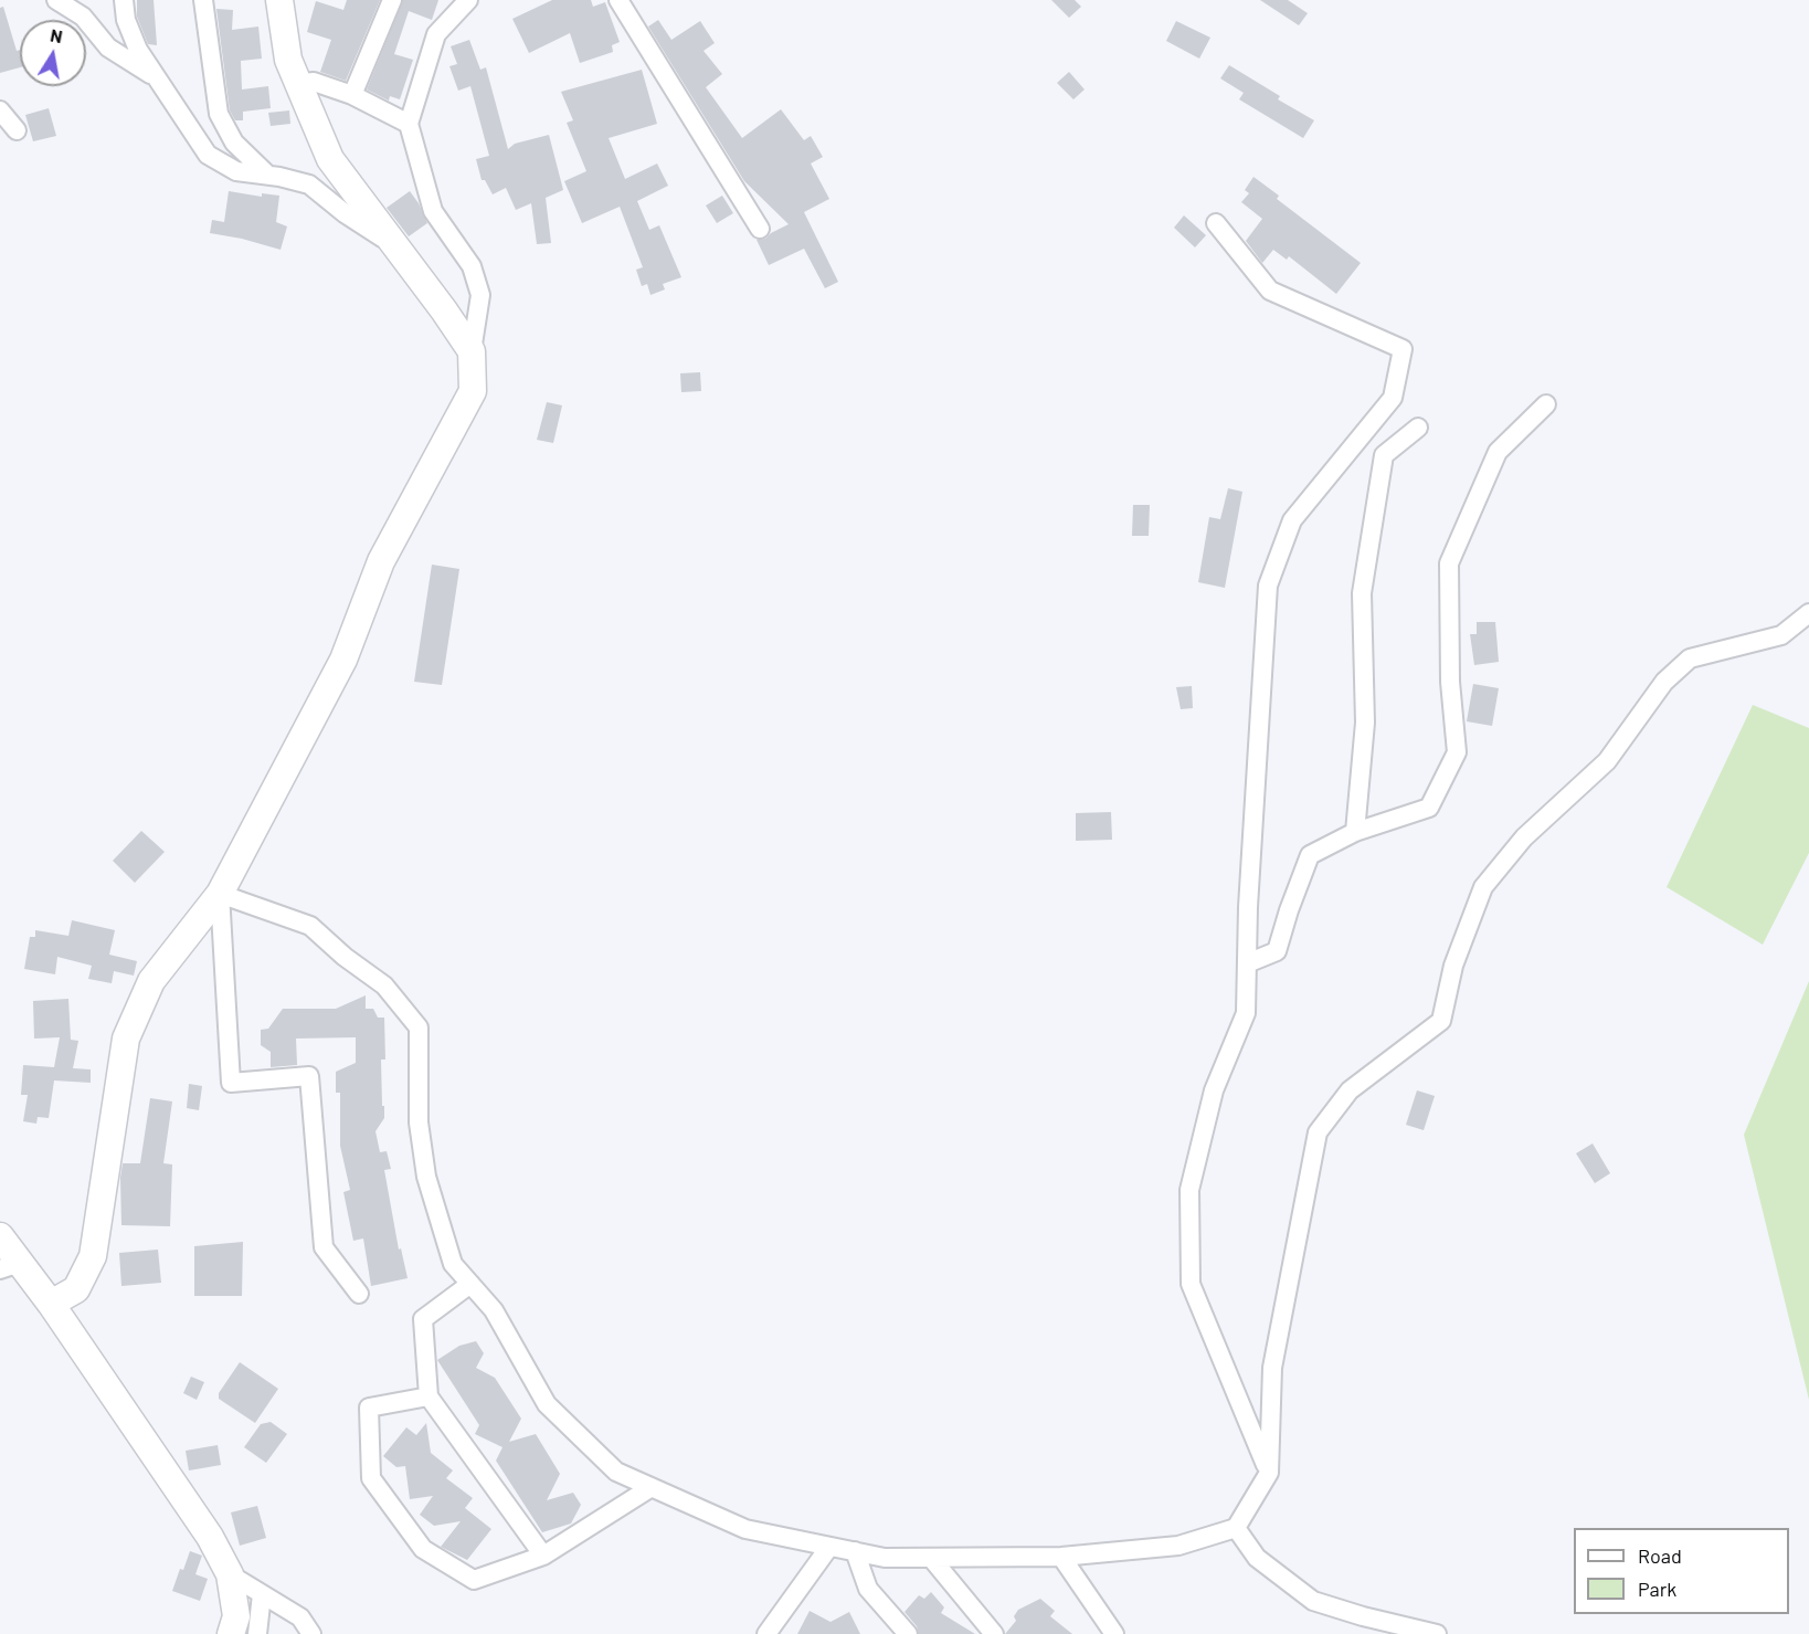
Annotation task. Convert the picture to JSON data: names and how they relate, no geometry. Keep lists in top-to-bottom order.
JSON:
{
  "legend": ["Road", "Park"],
  "north": "top"
}
